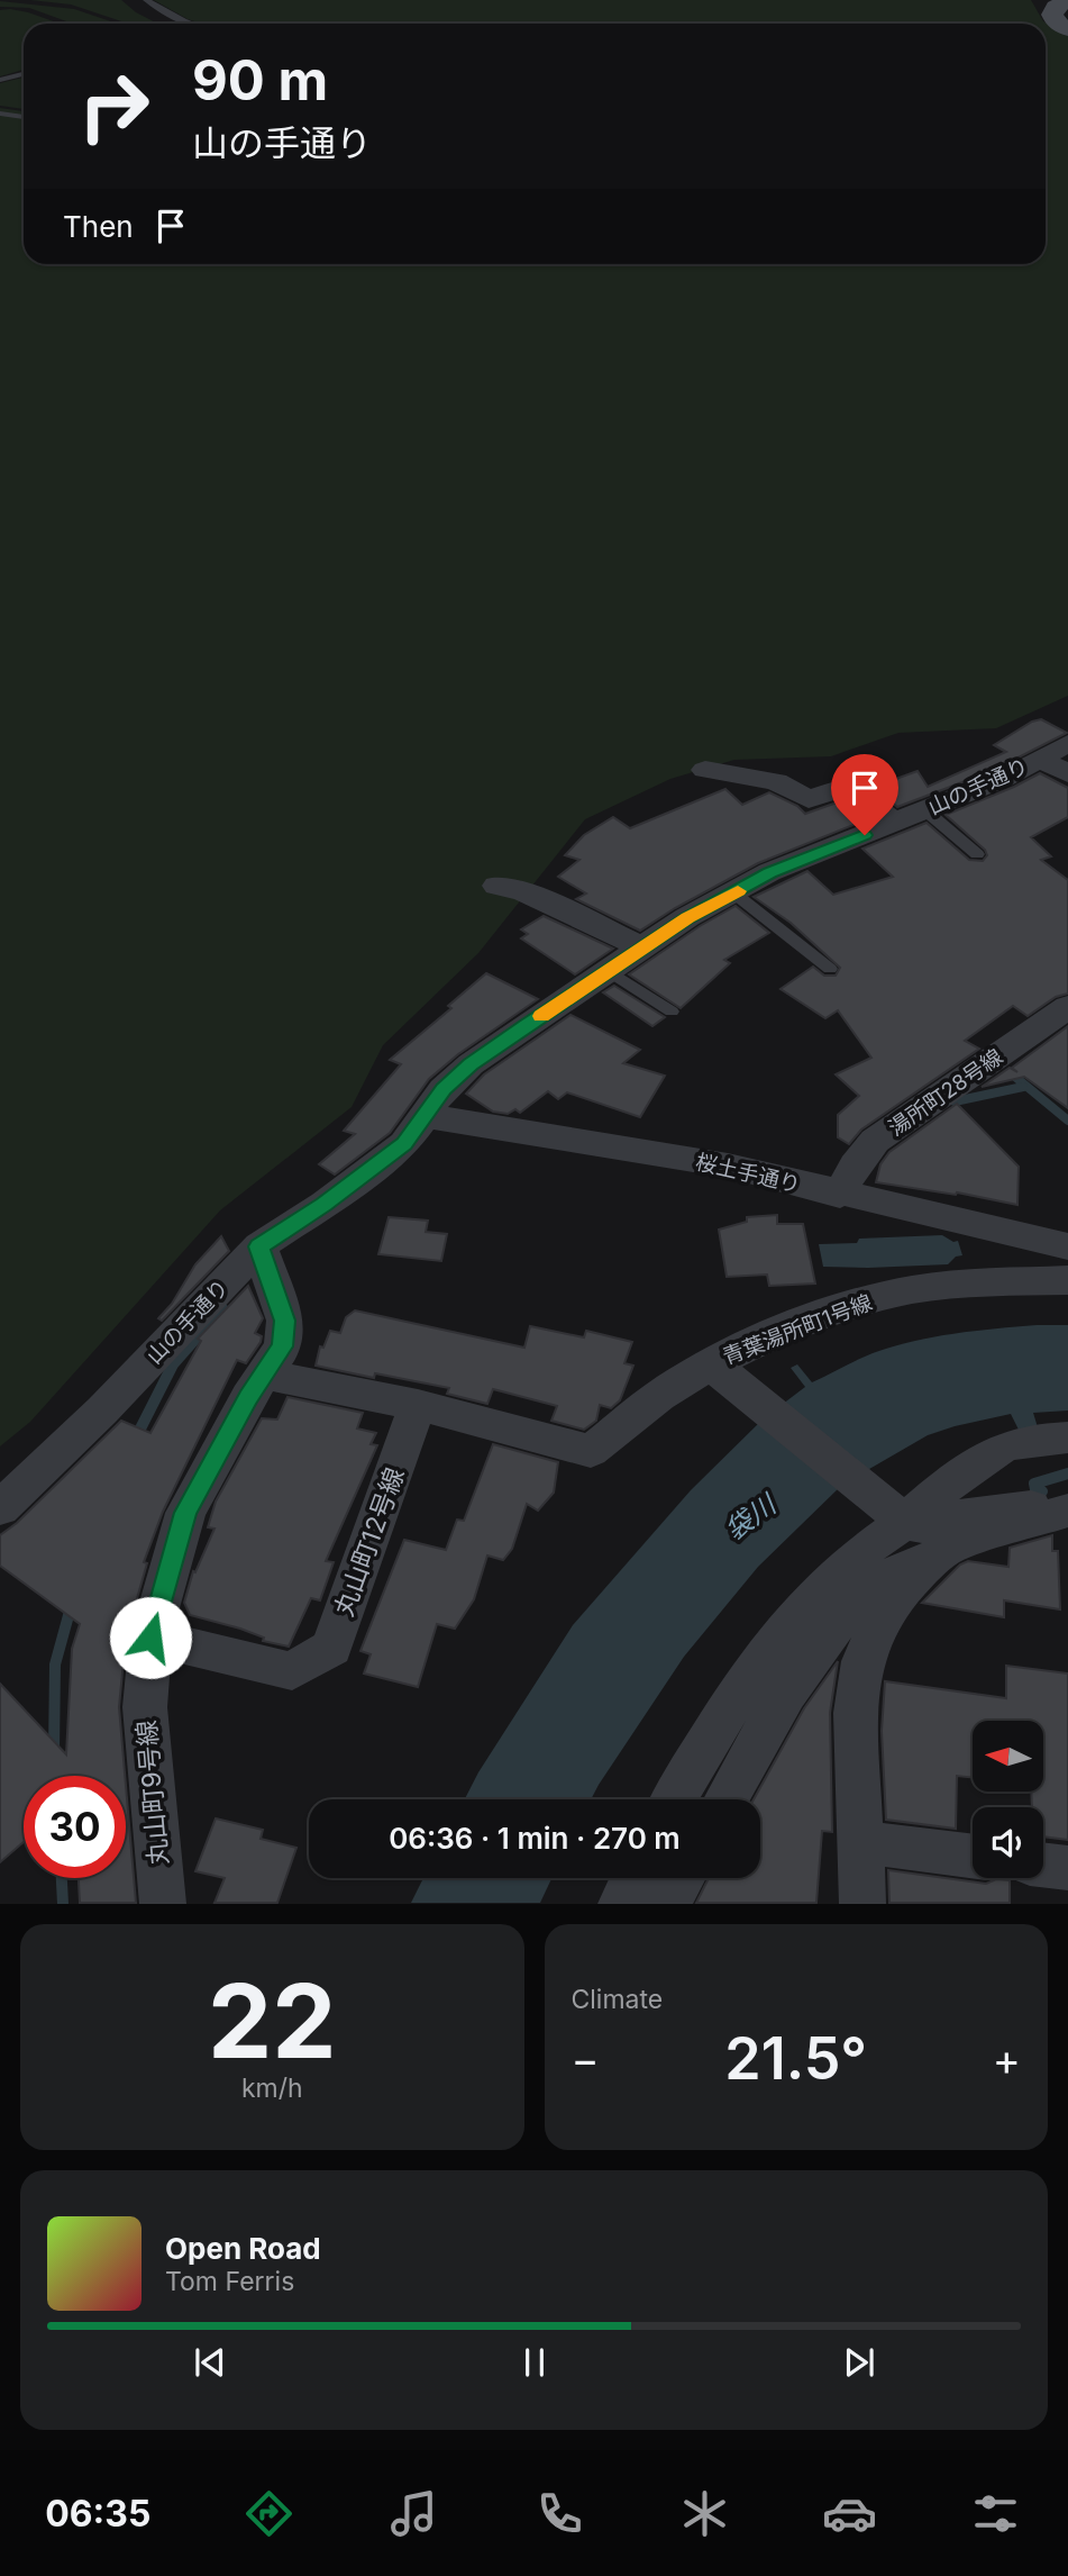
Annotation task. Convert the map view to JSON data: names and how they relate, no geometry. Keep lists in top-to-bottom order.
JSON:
{
  "streets": {
    "street": [
      "山の手通り",
      "湯所町28号線",
      "桜土手通り",
      "青葉湯所町1号線",
      "丸山町12号線",
      "丸山町9号線"
    ]
  },
  "crossings": [
    ["山の手通り", "桜土手通り"],
    ["山の手通り", "丸山町9号線"],
    ["湯所町28号線", "桜土手通り"],
    ["丸山町12号線", "丸山町9号線"]
  ],
  "water": ["袋川"],
  "north": "left",
  "page": {
    "turn": ["90 m", "山の手通り"],
    "then": "Then",
    "limit": "30",
    "trip": "06:36 · 1 min · 270 m",
    "tile": [
      ["22", "km/h"],
      "Climate"
    ],
    "heat": ["−", "21.5°", "+"],
    "song": ["Open Road", "Tom Ferris"],
    "tabs": "06:35"
  }
}
